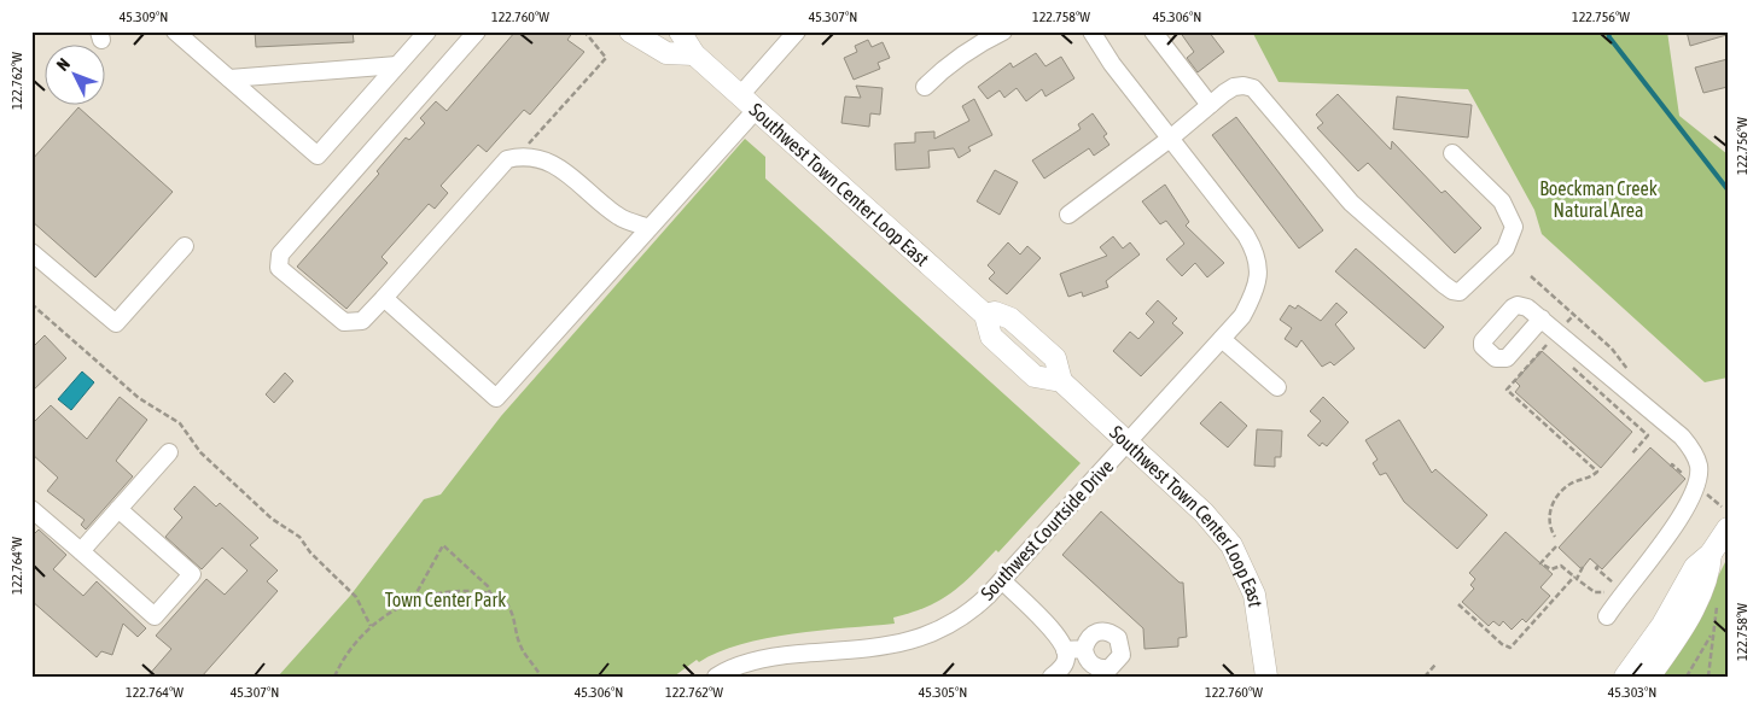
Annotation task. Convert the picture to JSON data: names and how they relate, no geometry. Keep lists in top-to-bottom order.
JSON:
{
  "streets": {
    "main road": ["Southwest Town Center Loop East"],
    "street": ["Southwest Courtside Drive"]
  },
  "crossings": [
    ["Southwest Town Center Loop East", "Southwest Courtside Drive"]
  ],
  "parks": ["Boeckman Creek Natural Area", "Town Center Park"],
  "north": "top left",
  "coordinates": [
    "45.309°N",
    "122.760°W",
    "45.307°N",
    "122.758°W",
    "45.306°N",
    "122.756°W",
    "122.762°W",
    "122.764°W",
    "45.305°N",
    "45.303°N"
  ]
}
